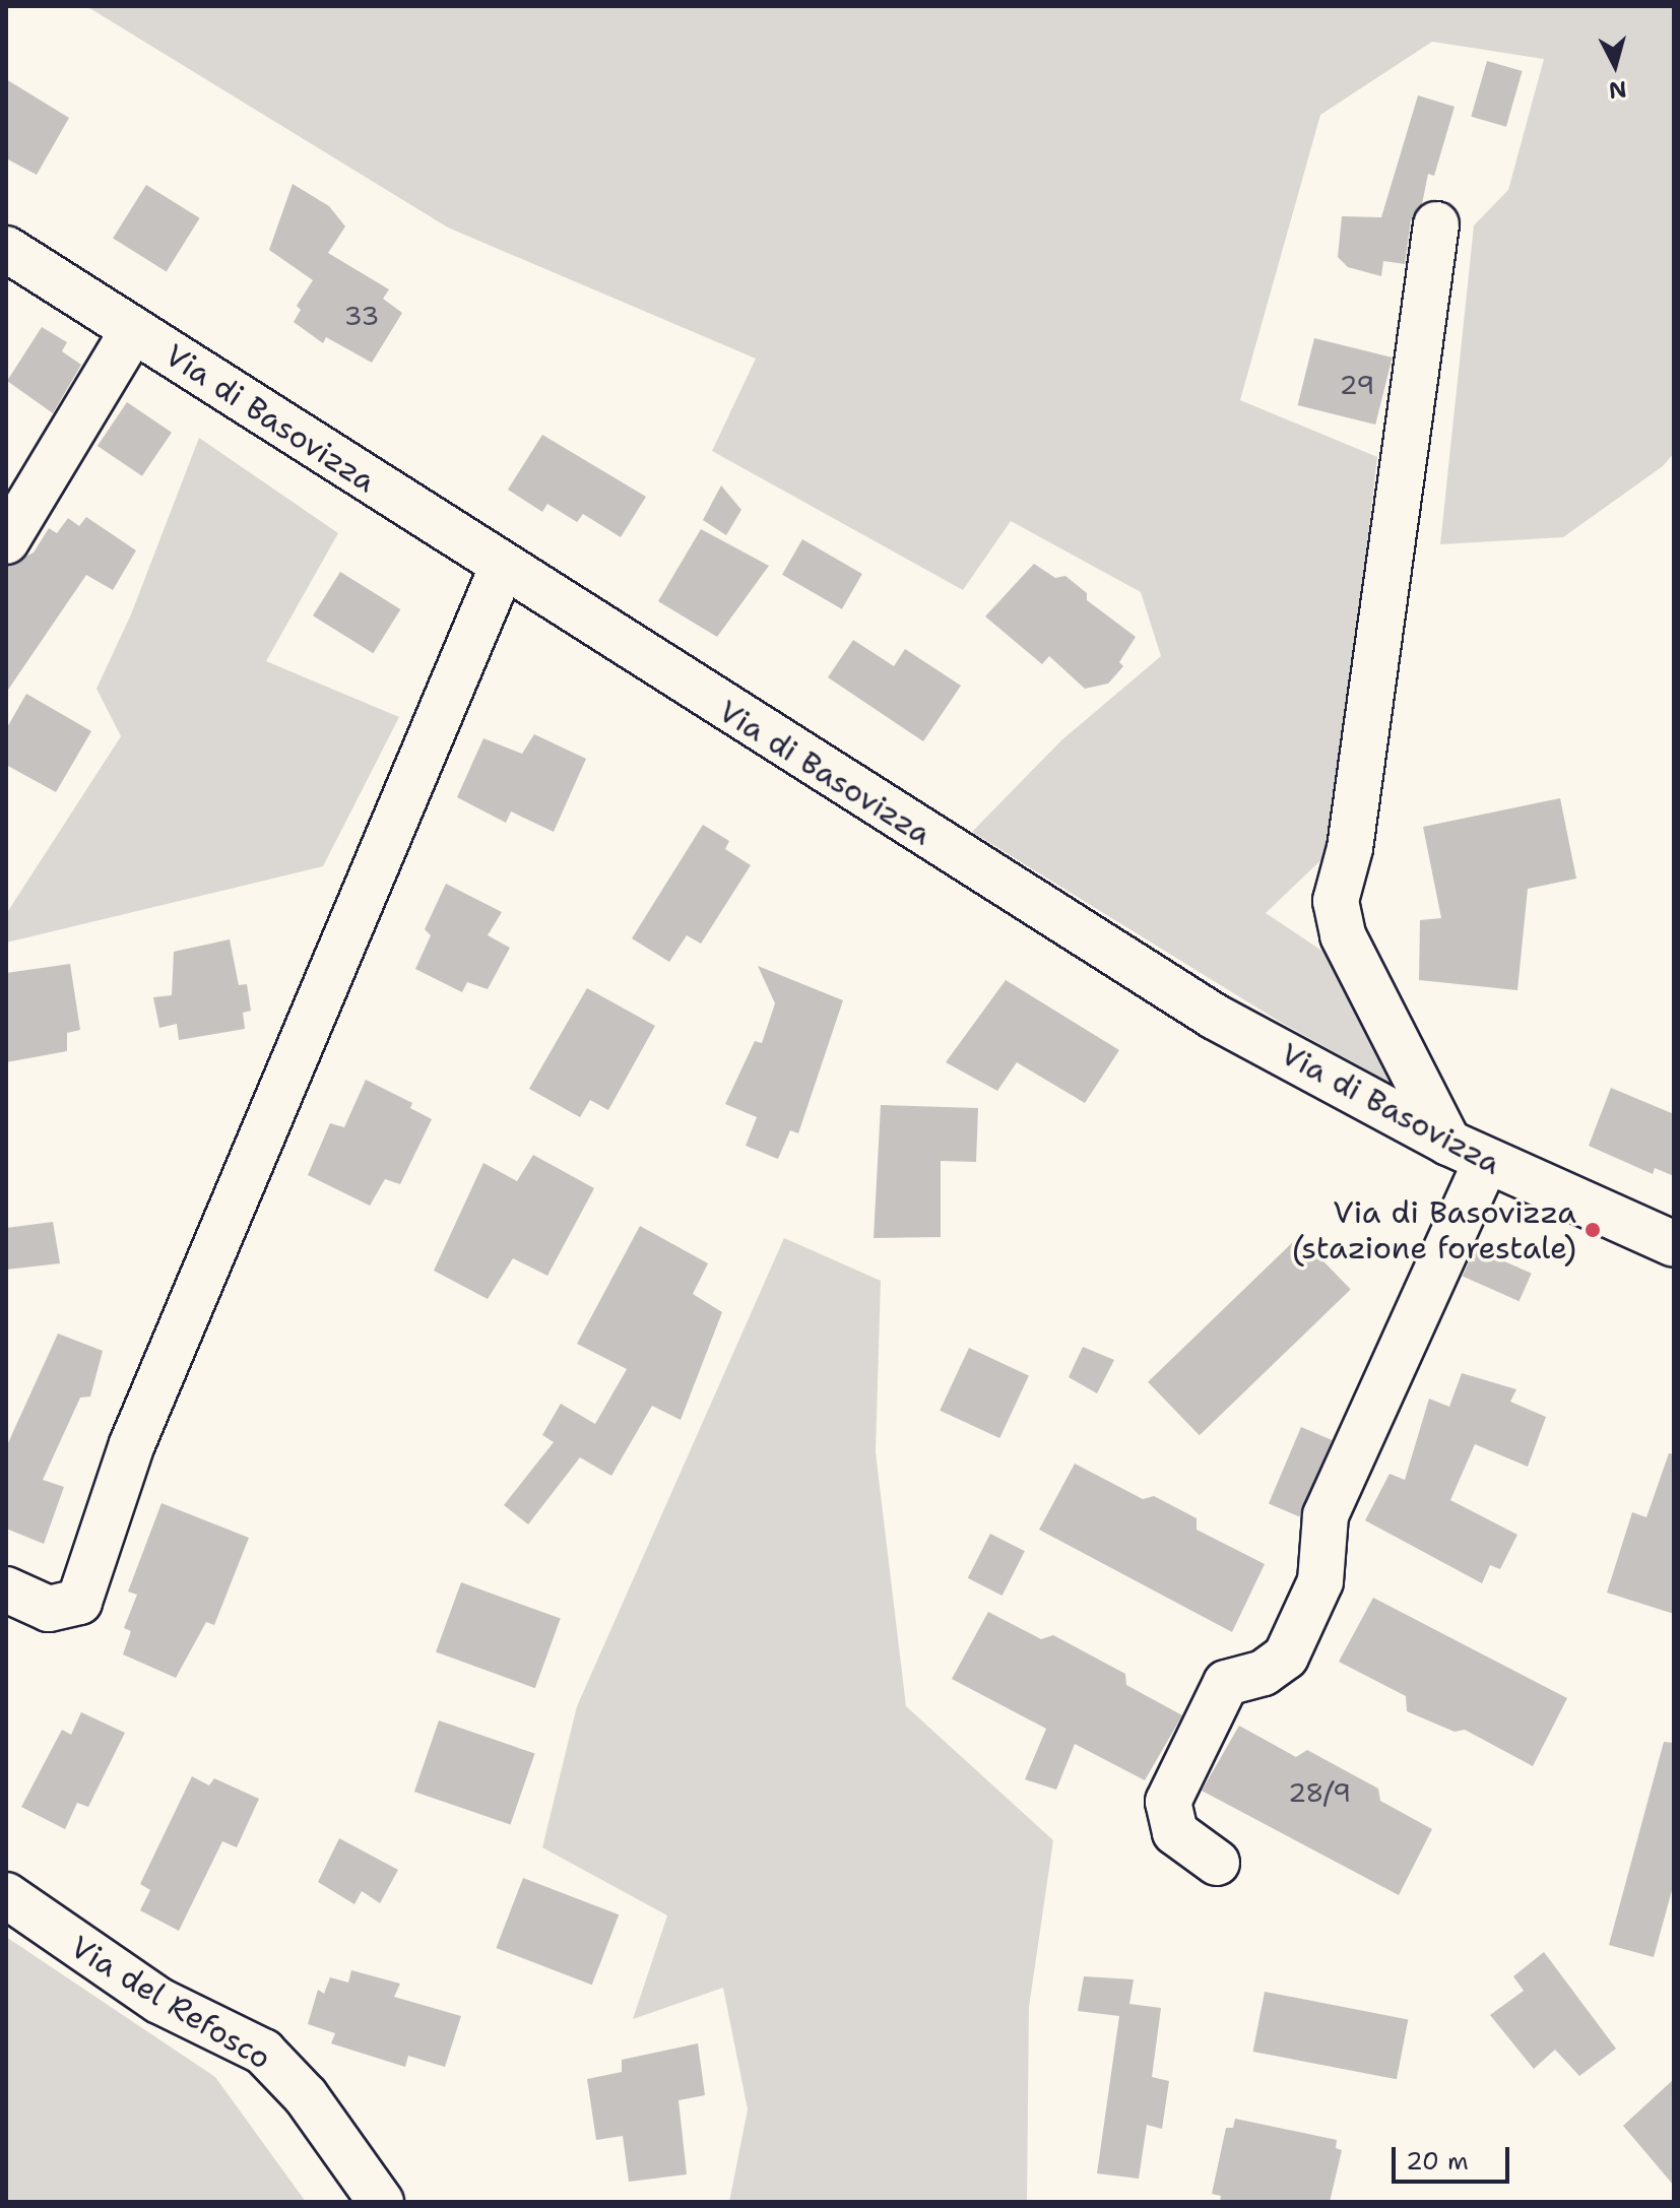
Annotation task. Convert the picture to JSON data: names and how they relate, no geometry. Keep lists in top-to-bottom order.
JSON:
{
  "streets": {
    "street": ["Via di Basovizza", "Via del Refosco"]
  },
  "places": ["Via di Basovizza (stazione forestale)"],
  "house_numbers": ["33", "29", "28/9"],
  "scale_bar": "20 m",
  "north": "bottom"
}
